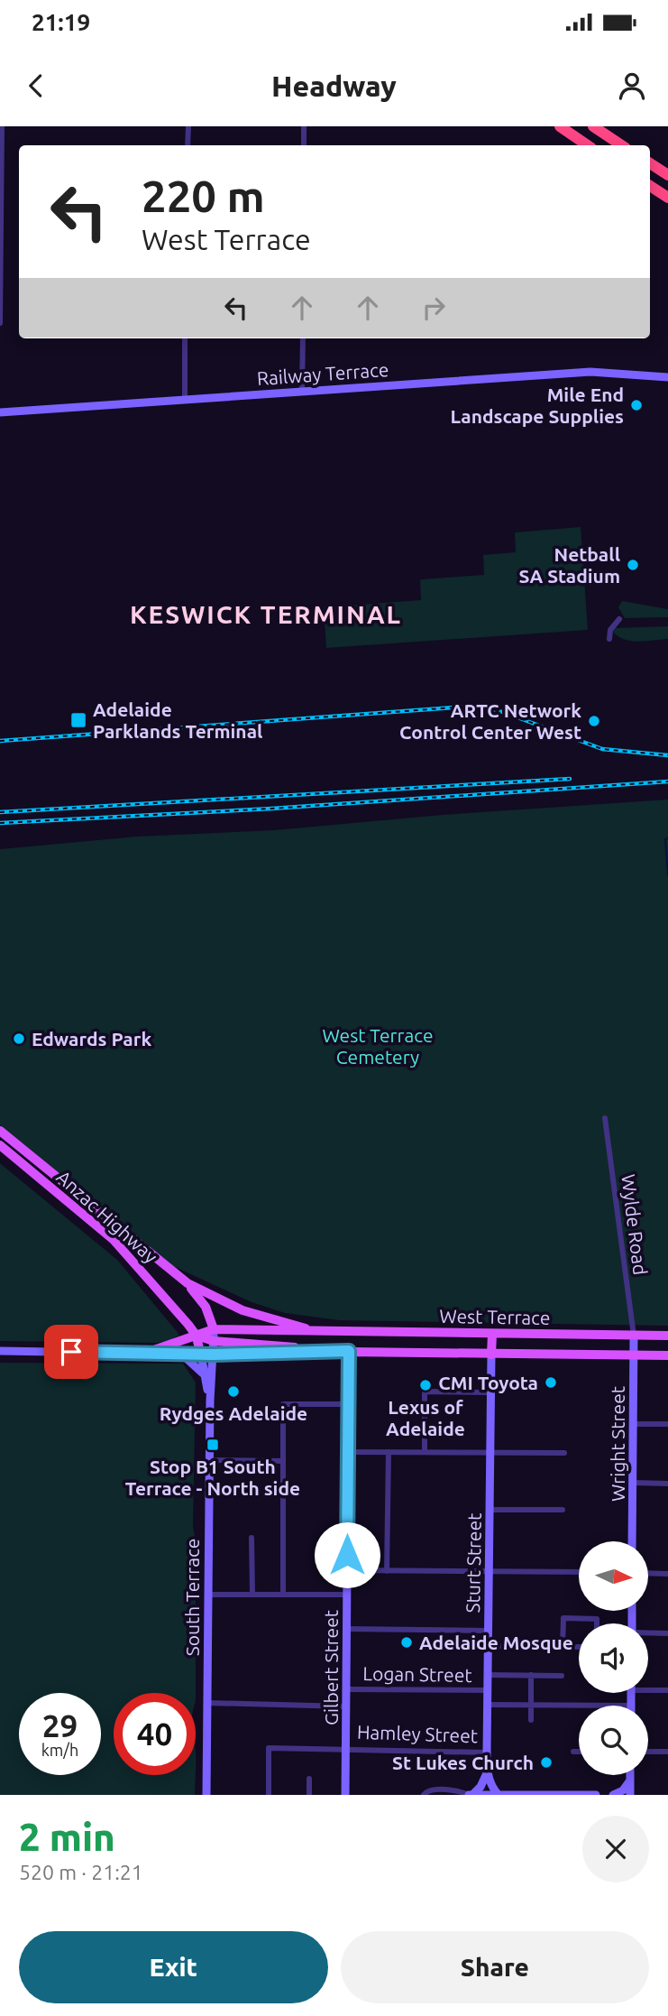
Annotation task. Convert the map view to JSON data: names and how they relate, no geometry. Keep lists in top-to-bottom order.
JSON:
{
  "streets": {
    "main road": [
      "Railway Terrace",
      "Anzac Highway",
      "West Terrace",
      "Wright Street",
      "Sturt Street",
      "South Terrace",
      "Gilbert Street"
    ],
    "street": ["Wylde Road", "Logan Street", "Hamley Street"]
  },
  "crossings": [
    ["Anzac Highway", "West Terrace"],
    ["Anzac Highway", "South Terrace"],
    ["Wylde Road", "West Terrace"],
    ["Wylde Road", "Wright Street"],
    ["West Terrace", "Wright Street"],
    ["West Terrace", "Sturt Street"],
    ["West Terrace", "South Terrace"],
    ["West Terrace", "Gilbert Street"],
    ["Sturt Street", "Logan Street"],
    ["Sturt Street", "Hamley Street"],
    ["Gilbert Street", "Logan Street"],
    ["Gilbert Street", "Hamley Street"]
  ],
  "districts": ["KESWICK TERMINAL"],
  "parks": ["West Terrace Cemetery"],
  "places": {
    "other": [
      "Mile End Landscape Supplies",
      "Netball SA Stadium",
      "ARTC Network Control Center West",
      "Edwards Park",
      "CMI Toyota",
      "Lexus of Adelaide",
      "Rydges Adelaide",
      "Adelaide Mosque",
      "St Lukes Church"
    ],
    "transit": ["Adelaide Parklands Terminal", "Stop B1 South Terrace - North side"]
  },
  "north": "right",
  "page": {
    "status": "21:19",
    "header": "Headway",
    "turn": ["220 m", "West Terrace"],
    "speed": "29 km/h",
    "limit": "40",
    "heading": ["2 min", "520 m · 21:21"],
    "buttons": ["Exit", "Share"]
  }
}
